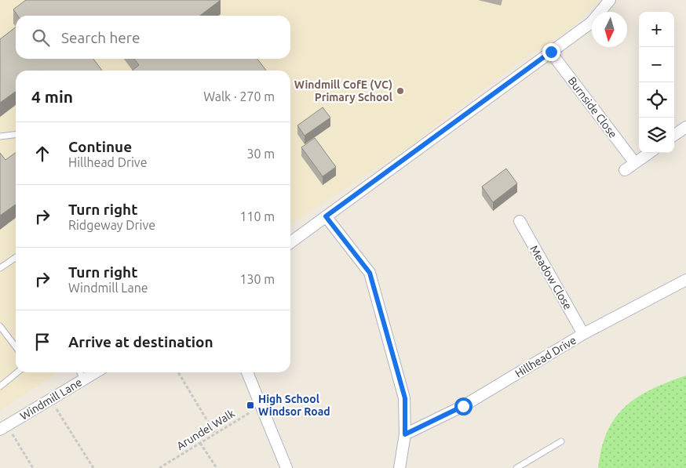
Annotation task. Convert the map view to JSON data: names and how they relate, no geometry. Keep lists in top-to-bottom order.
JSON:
{
  "streets": {
    "street": [
      "Burnside Close",
      "Meadow Close",
      "Hillhead Drive",
      "Windmill Lane"
    ],
    "path": ["Arundel Walk"]
  },
  "crossings": [
    ["Meadow Close", "Hillhead Drive"]
  ],
  "places": {
    "other": ["Windmill CofE (VC) Primary School"],
    "transit": ["High School Windsor Road"]
  },
  "north": "bottom",
  "page": {
    "map_buttons": ["+", "−"],
    "search": "Search here",
    "heading": ["4 min", "Walk · 270 m"],
    "list": [
      ["Continue", "Hillhead Drive", "30 m"],
      ["Turn right", "Ridgeway Drive", "110 m"],
      ["Turn right", "Windmill Lane", "130 m"],
      "Arrive at destination"
    ]
  }
}
